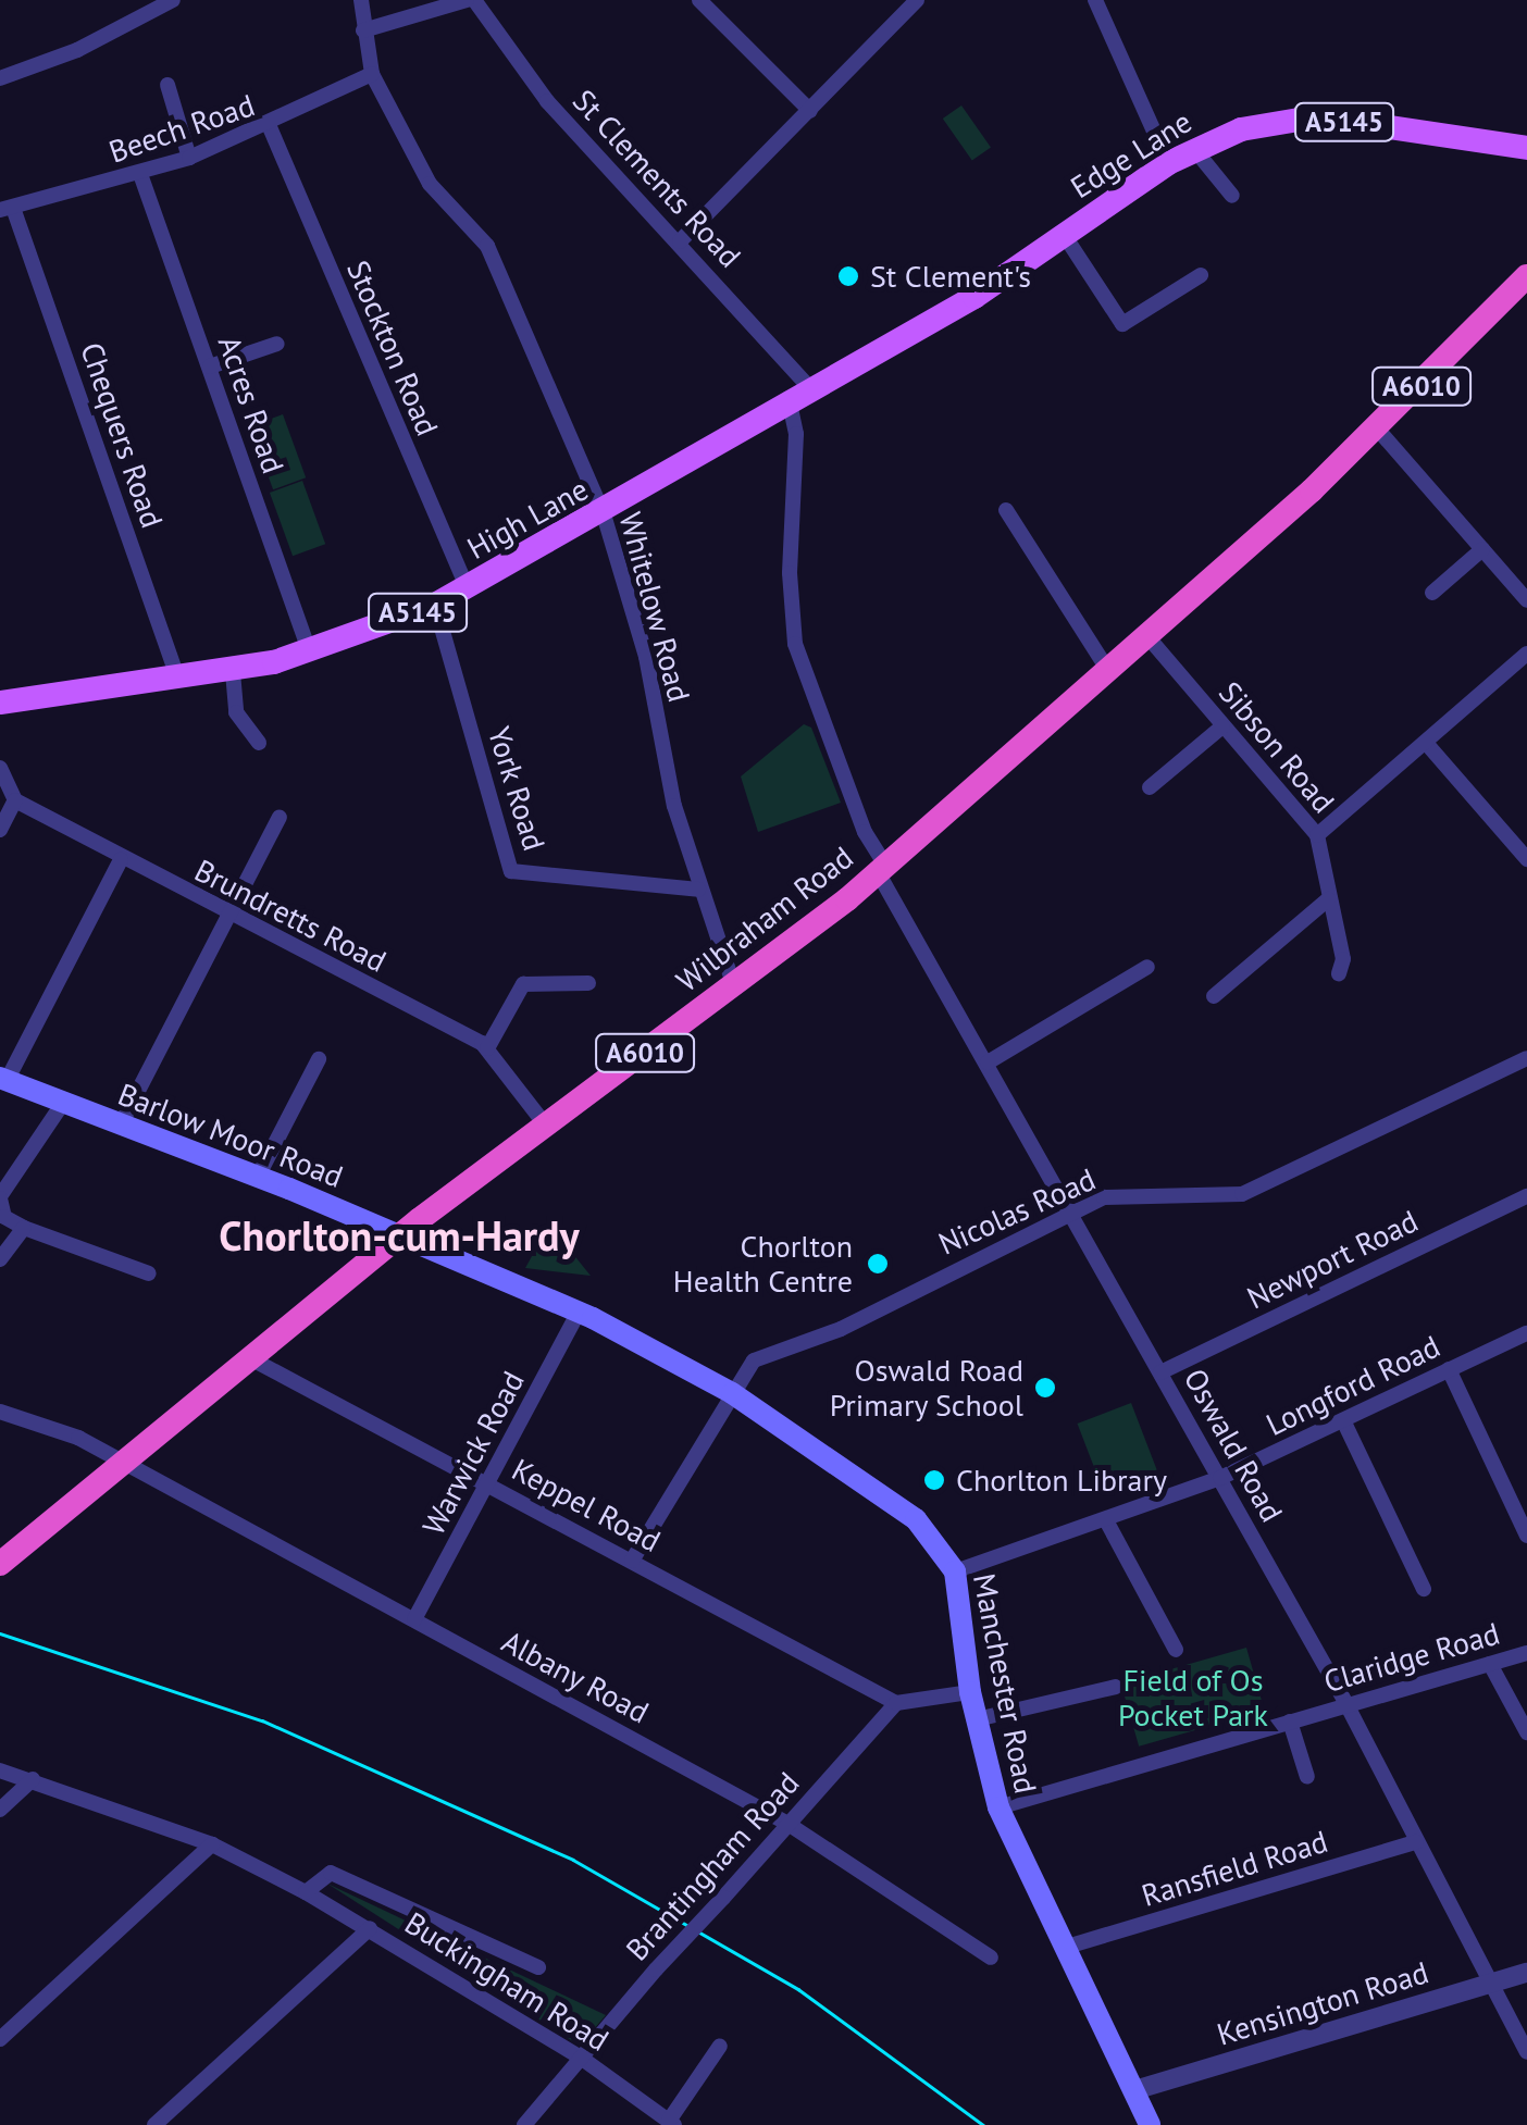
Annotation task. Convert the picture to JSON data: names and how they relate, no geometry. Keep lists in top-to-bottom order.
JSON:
{
  "streets": {
    "highway": ["A6010", "Wilbraham Road"],
    "main road": [
      "A5145",
      "Edge Lane",
      "High Lane",
      "Barlow Moor Road",
      "Manchester Road"
    ],
    "street": [
      "Beech Road",
      "St Clements Road",
      "Stockton Road",
      "Acres Road",
      "Chequers Road",
      "Whitelow Road",
      "Sibson Road",
      "York Road",
      "Brundretts Road",
      "Nicolas Road",
      "Newport Road",
      "Longford Road",
      "Oswald Road",
      "Warwick Road",
      "Keppel Road",
      "Claridge Road",
      "Albany Road",
      "Brantingham Road",
      "Ransfield Road",
      "Buckingham Road",
      "Kensington Road"
    ]
  },
  "crossings": [
    ["Beech Road", "Stockton Road"],
    ["Beech Road", "Acres Road"],
    ["Beech Road", "Chequers Road"],
    ["Beech Road", "Whitelow Road"],
    ["Edge Lane", "St Clements Road"],
    ["Edge Lane", "High Lane"],
    ["St Clements Road", "High Lane"],
    ["Stockton Road", "High Lane"],
    ["Acres Road", "High Lane"],
    ["Chequers Road", "High Lane"],
    ["High Lane", "Whitelow Road"],
    ["High Lane", "York Road"],
    ["Whitelow Road", "York Road"],
    ["Whitelow Road", "Wilbraham Road"],
    ["Sibson Road", "Wilbraham Road"],
    ["Brundretts Road", "Wilbraham Road"],
    ["Wilbraham Road", "Barlow Moor Road"],
    ["Wilbraham Road", "Oswald Road"],
    ["Wilbraham Road", "Keppel Road"],
    ["Wilbraham Road", "Albany Road"],
    ["Barlow Moor Road", "Nicolas Road"],
    ["Barlow Moor Road", "Warwick Road"],
    ["Barlow Moor Road", "Manchester Road"],
    ["Nicolas Road", "Oswald Road"],
    ["Nicolas Road", "Keppel Road"],
    ["Nicolas Road", "Manchester Road"],
    ["Newport Road", "Oswald Road"],
    ["Longford Road", "Oswald Road"],
    ["Longford Road", "Manchester Road"],
    ["Oswald Road", "Claridge Road"],
    ["Oswald Road", "Ransfield Road"],
    ["Oswald Road", "Kensington Road"],
    ["Warwick Road", "Keppel Road"],
    ["Warwick Road", "Albany Road"],
    ["Keppel Road", "Brantingham Road"],
    ["Claridge Road", "Manchester Road"],
    ["Albany Road", "Brantingham Road"],
    ["Manchester Road", "Ransfield Road"],
    ["Manchester Road", "Kensington Road"],
    ["Brantingham Road", "Buckingham Road"]
  ],
  "districts": ["Chorlton-cum-Hardy"],
  "parks": ["Field of Os Pocket Park"],
  "places": [
    "St Clement's",
    "Chorlton Health Centre",
    "Oswald Road Primary School",
    "Chorlton Library"
  ]
}
